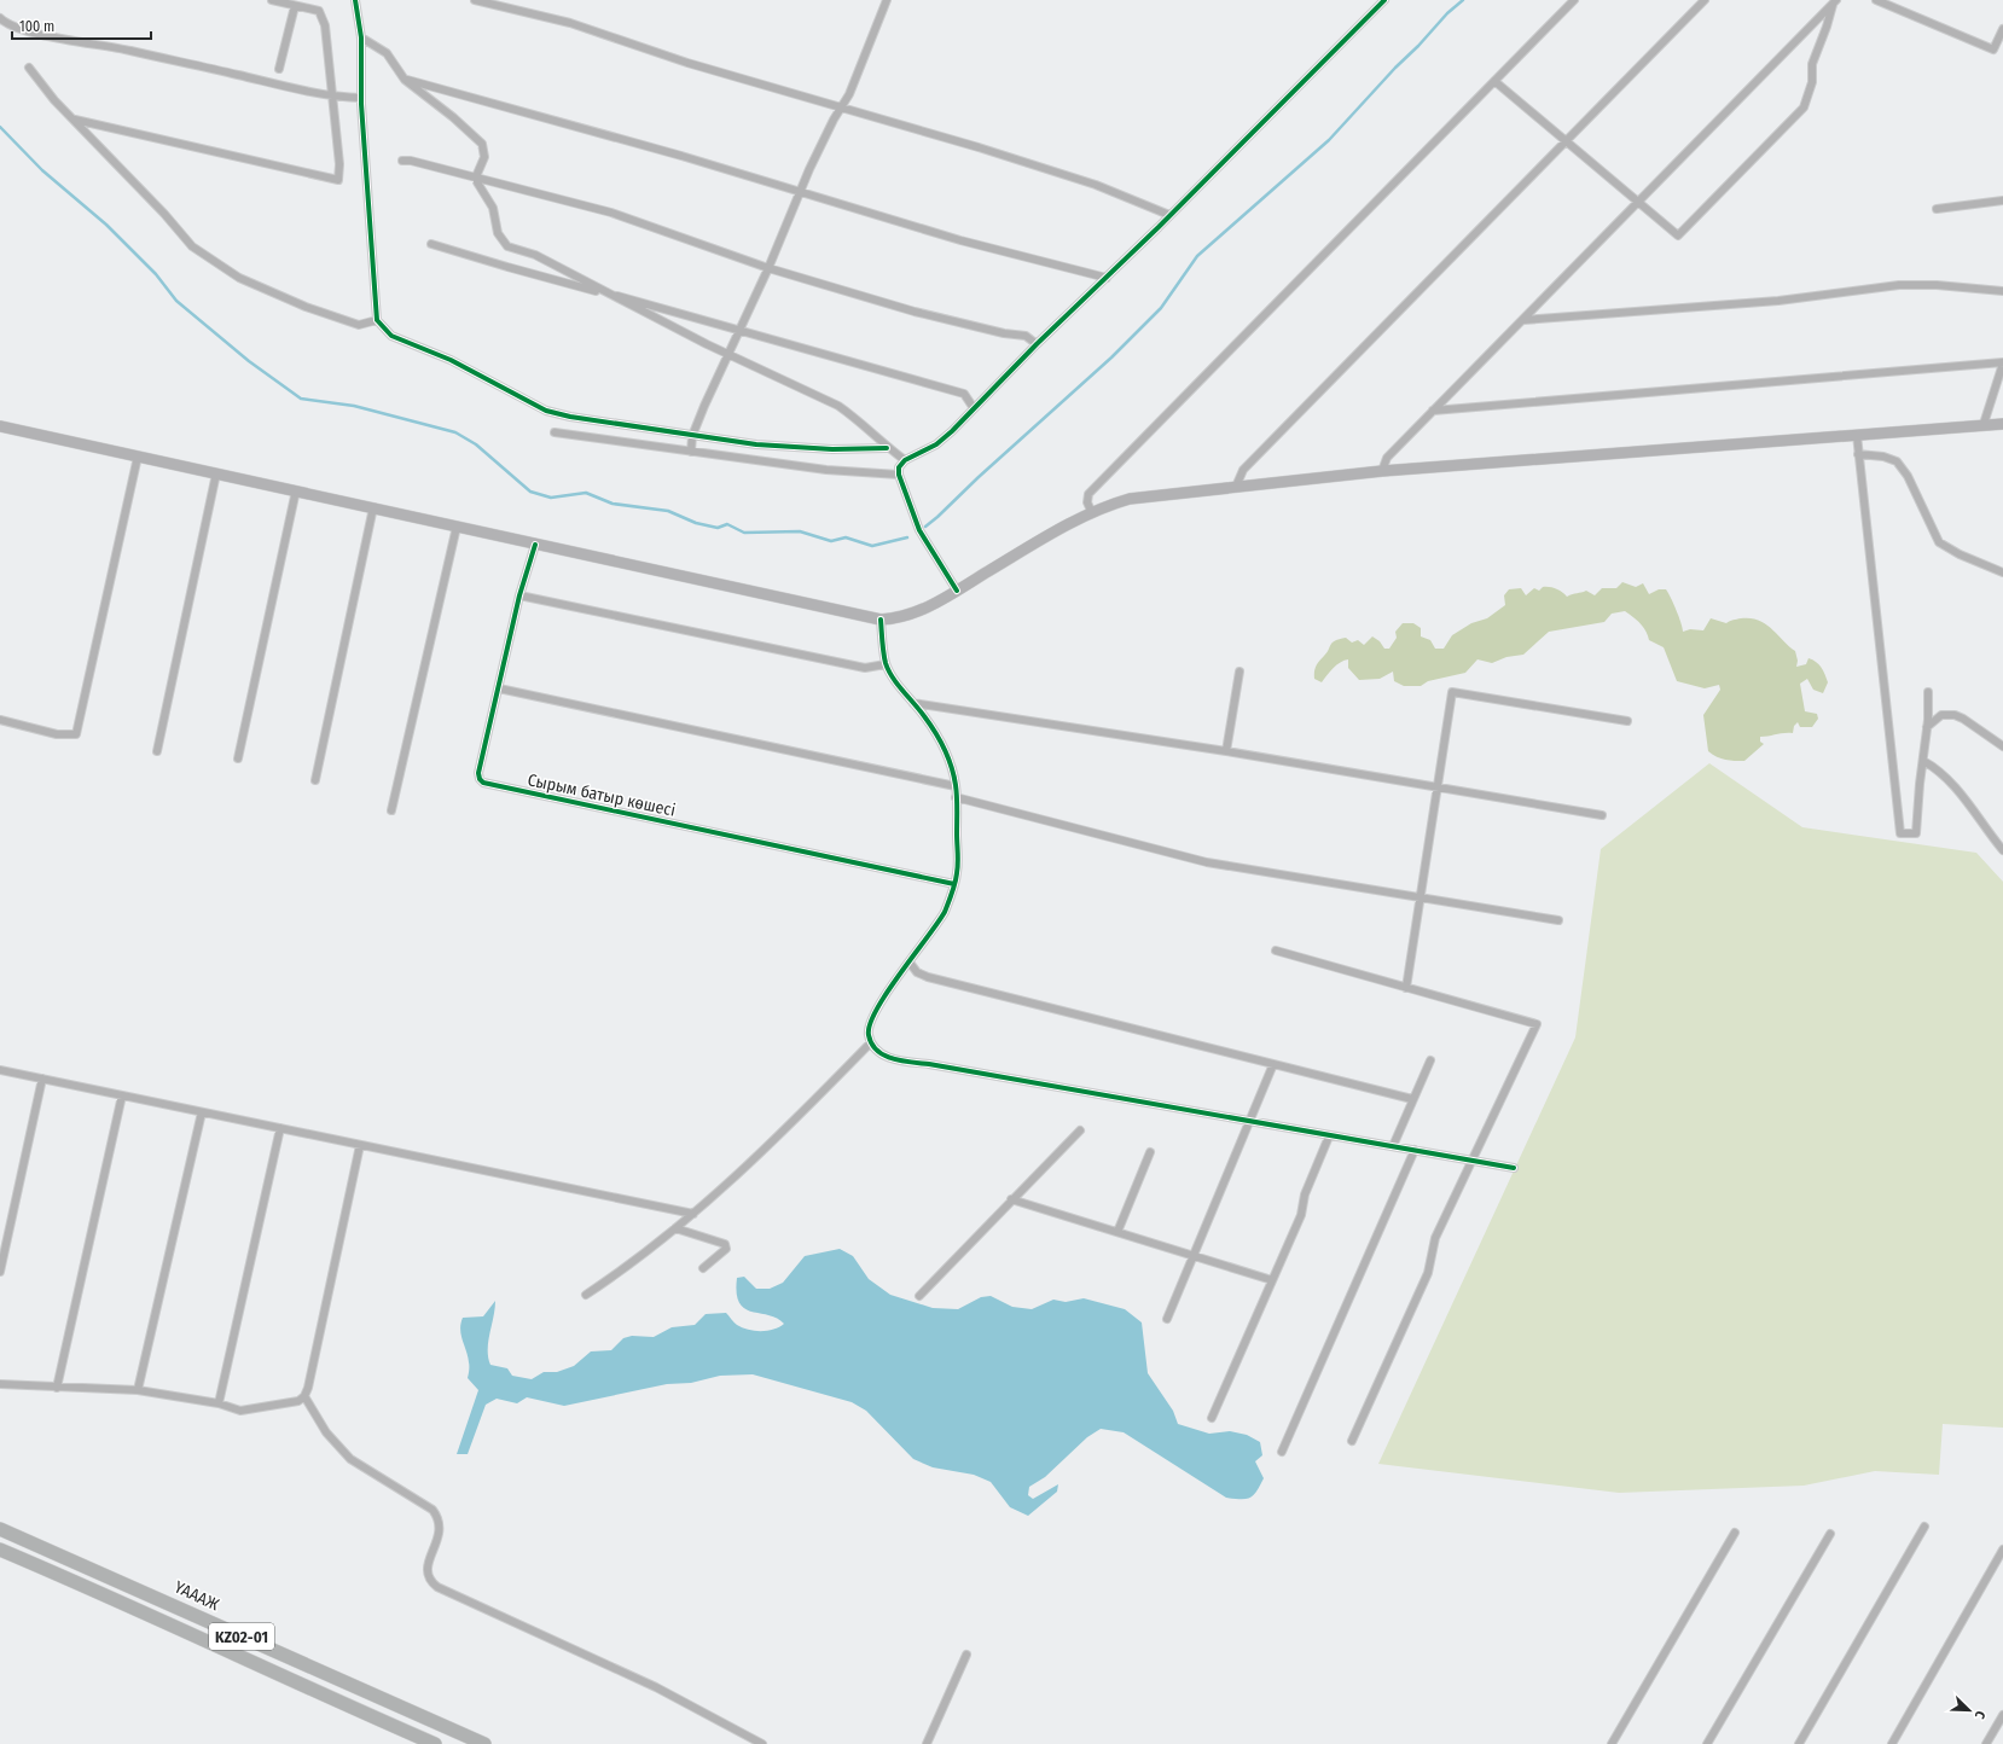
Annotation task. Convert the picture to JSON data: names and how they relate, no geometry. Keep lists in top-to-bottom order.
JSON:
{
  "streets": {
    "highway": ["ҮАААЖ", "KZ02-01"],
    "street": ["Сырым батыр көшесі"]
  },
  "scale_bar": "100 m",
  "north": "bottom right"
}
